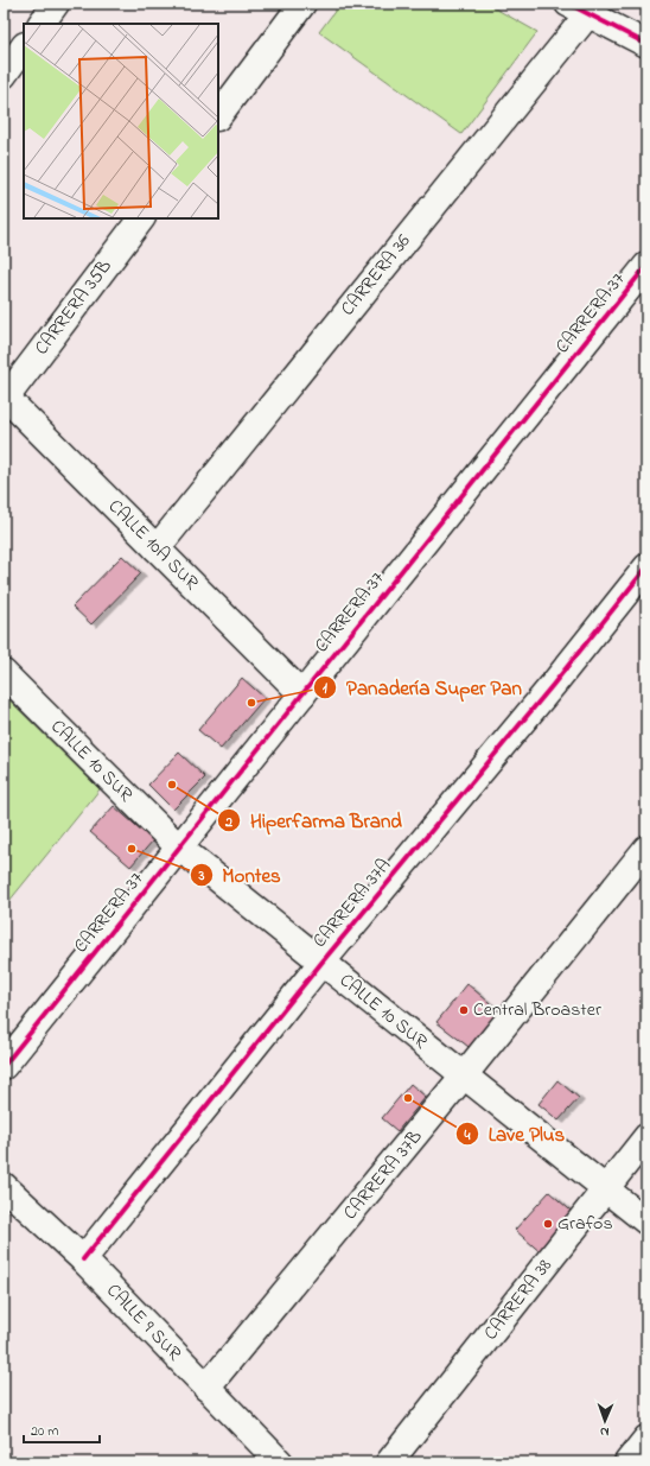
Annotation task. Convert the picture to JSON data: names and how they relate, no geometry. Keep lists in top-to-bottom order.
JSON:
{
  "streets": {
    "street": [
      "CARRERA 36",
      "CARRERA 35B",
      "CARRERA 37",
      "CALLE 10A SUR",
      "CALLE 10 SUR",
      "CARRERA 37A",
      "CARRERA 37B",
      "CARRERA 38",
      "CALLE 9 SUR"
    ]
  },
  "crossings": [
    ["CARRERA 36", "CALLE 10A SUR"],
    ["CARRERA 35B", "CALLE 10A SUR"],
    ["CARRERA 37", "CALLE 10A SUR"],
    ["CARRERA 37", "CALLE 10 SUR"],
    ["CALLE 10 SUR", "CARRERA 37A"],
    ["CALLE 10 SUR", "CARRERA 37B"],
    ["CALLE 10 SUR", "CARRERA 38"],
    ["CARRERA 37A", "CALLE 9 SUR"],
    ["CARRERA 37B", "CALLE 9 SUR"]
  ],
  "places": [
    "Panadería Super Pan",
    "Hiperfarma Brand",
    "Montes",
    "Central Broaster",
    "Lave Plus",
    "Grafos"
  ],
  "scale_bar": "20 m",
  "north": "bottom"
}
